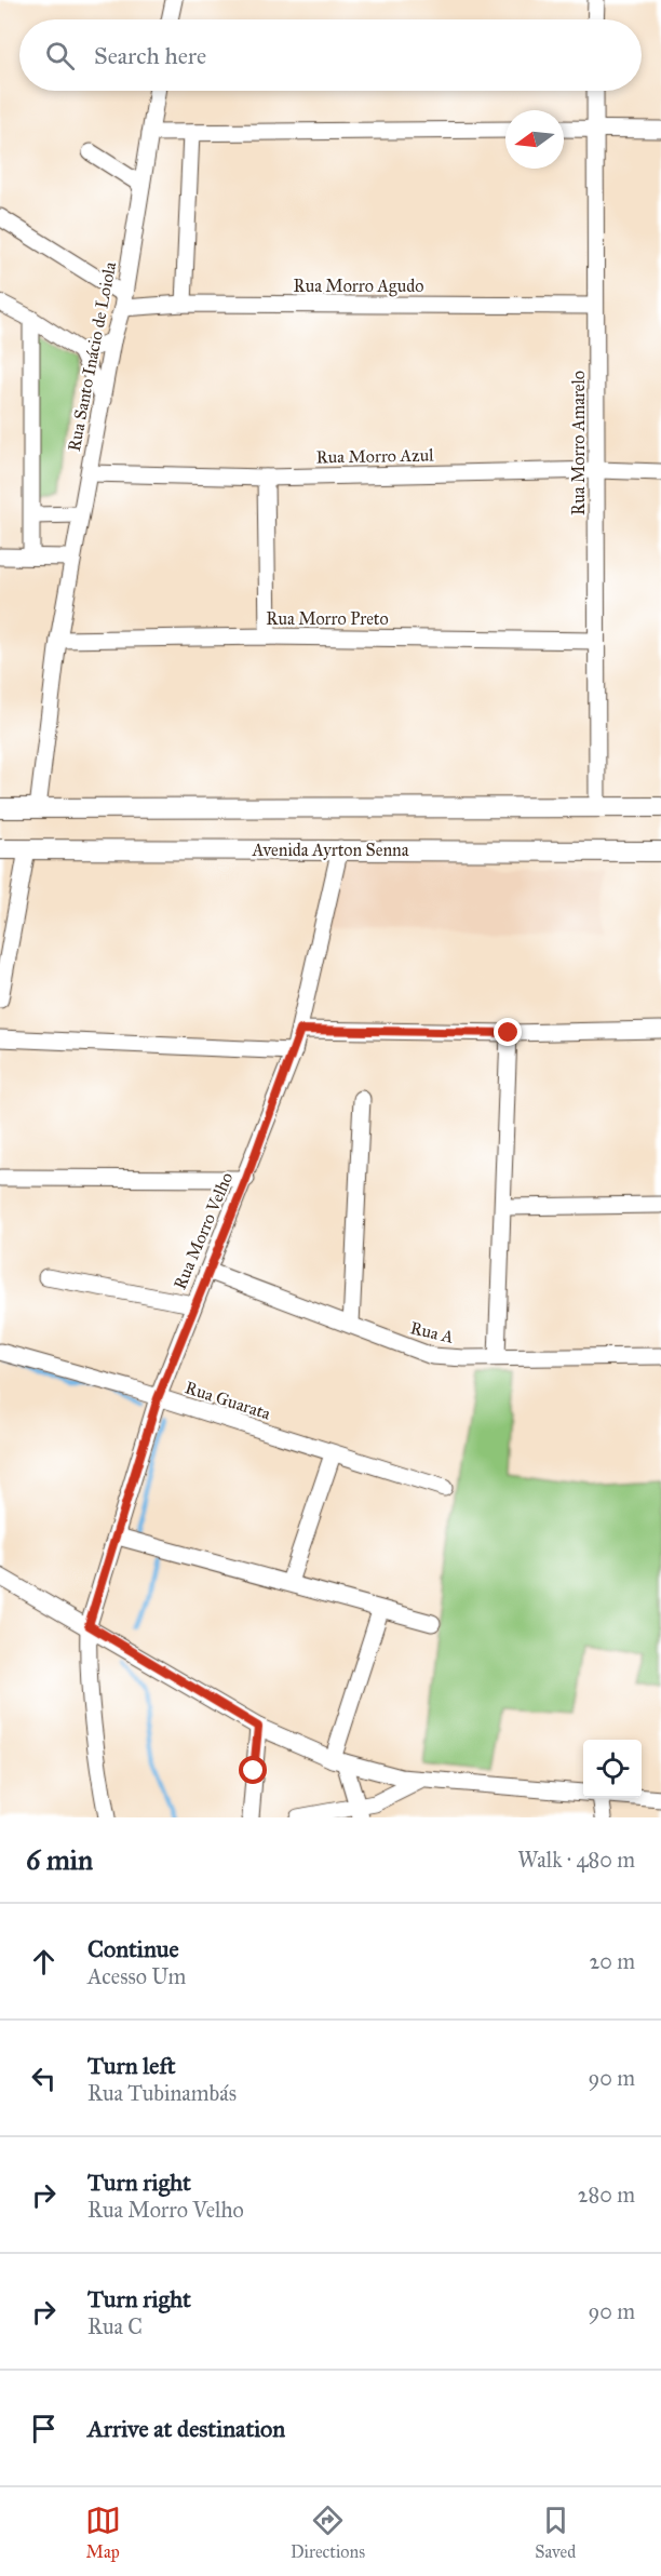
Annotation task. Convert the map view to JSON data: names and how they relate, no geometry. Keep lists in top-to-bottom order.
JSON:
{
  "streets": {
    "main road": ["Avenida Ayrton Senna"],
    "street": [
      "Rua Morro Agudo",
      "Rua Santo Inácio de Loiola",
      "Rua Morro Amarelo",
      "Rua Morro Azul",
      "Rua Morro Preto",
      "Rua Morro Velho",
      "Rua A",
      "Rua Guarata"
    ]
  },
  "crossings": [
    ["Rua Morro Agudo", "Rua Santo Inácio de Loiola"],
    ["Rua Morro Agudo", "Rua Morro Amarelo"],
    ["Rua Santo Inácio de Loiola", "Rua Morro Azul"],
    ["Rua Santo Inácio de Loiola", "Rua Morro Preto"],
    ["Rua Morro Amarelo", "Rua Morro Azul"],
    ["Rua Morro Amarelo", "Rua Morro Preto"],
    ["Avenida Ayrton Senna", "Rua Morro Velho"],
    ["Rua Morro Velho", "Rua A"],
    ["Rua Morro Velho", "Rua Guarata"]
  ],
  "north": "left",
  "page": {
    "search": "Search here",
    "heading": ["6 min", "Walk · 480 m"],
    "list": [
      ["Continue", "Acesso Um", "20 m"],
      ["Turn left", "Rua Tubinambás", "90 m"],
      ["Turn right", "Rua Morro Velho", "280 m"],
      ["Turn right", "Rua C", "90 m"],
      "Arrive at destination"
    ],
    "nav": ["Map", "Directions", "Saved"]
  }
}
